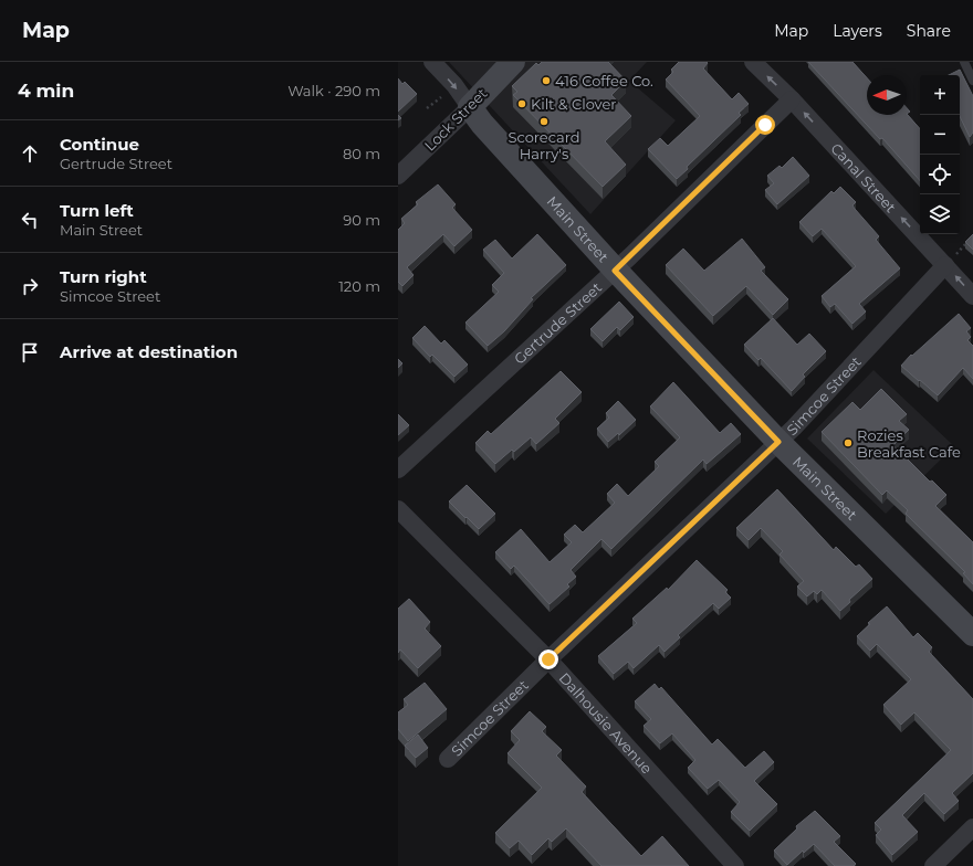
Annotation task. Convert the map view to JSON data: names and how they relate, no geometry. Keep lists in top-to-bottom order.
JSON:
{
  "streets": {
    "main road": ["Lock Street", "Main Street"],
    "street": [
      "Canal Street",
      "Gertrude Street",
      "Simcoe Street",
      "Dalhousie Avenue"
    ]
  },
  "crossings": [
    ["Lock Street", "Main Street"],
    ["Canal Street", "Gertrude Street"],
    ["Canal Street", "Simcoe Street"],
    ["Main Street", "Gertrude Street"],
    ["Main Street", "Simcoe Street"],
    ["Simcoe Street", "Dalhousie Avenue"]
  ],
  "one_way": ["Canal Street"],
  "places": [
    "416 Coffee Co.",
    "Kilt & Clover",
    "Scorecard Harry's",
    "Rozies Breakfast Cafe"
  ],
  "north": "left",
  "page": {
    "header": "Map",
    "nav": ["Map", "Layers", "Share"],
    "heading": ["4 min", "Walk · 290 m"],
    "map_buttons": ["+", "−"],
    "list": [
      ["Continue", "Gertrude Street", "80 m"],
      ["Turn left", "Main Street", "90 m"],
      ["Turn right", "Simcoe Street", "120 m"],
      "Arrive at destination"
    ]
  }
}
